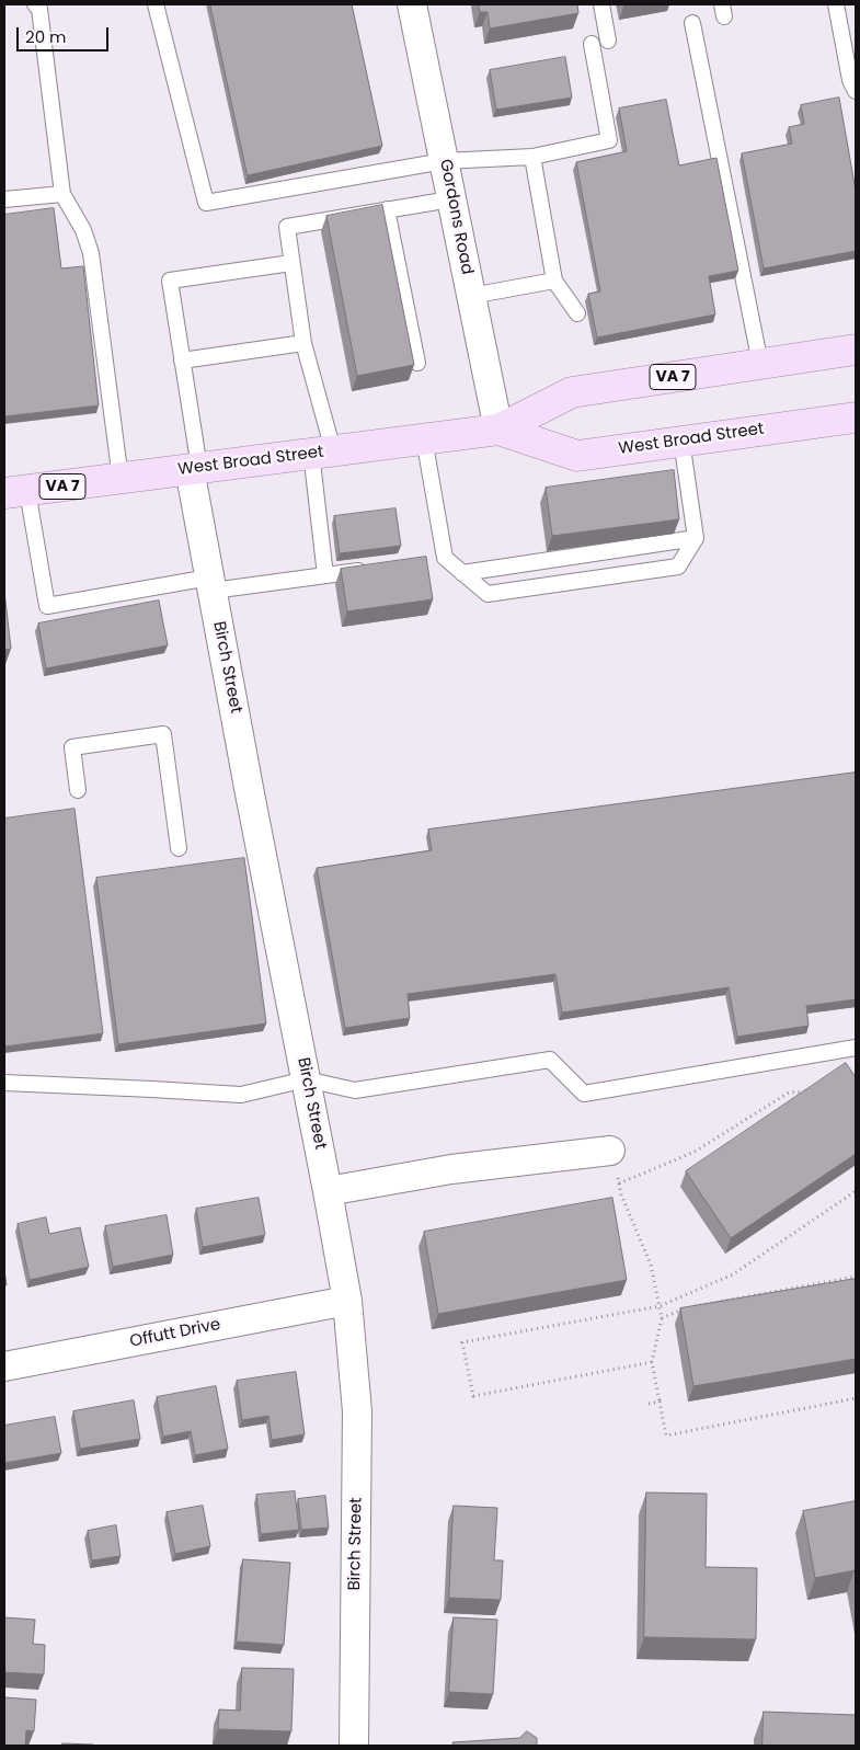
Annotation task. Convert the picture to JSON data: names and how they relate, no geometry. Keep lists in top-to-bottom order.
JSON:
{
  "streets": {
    "main road": ["VA 7", "West Broad Street"],
    "street": ["Gordons Road", "Birch Street", "Offutt Drive"]
  },
  "crossings": [
    ["Gordons Road", "West Broad Street"],
    ["West Broad Street", "Birch Street"],
    ["Birch Street", "Offutt Drive"]
  ],
  "scale_bar": "20 m"
}
